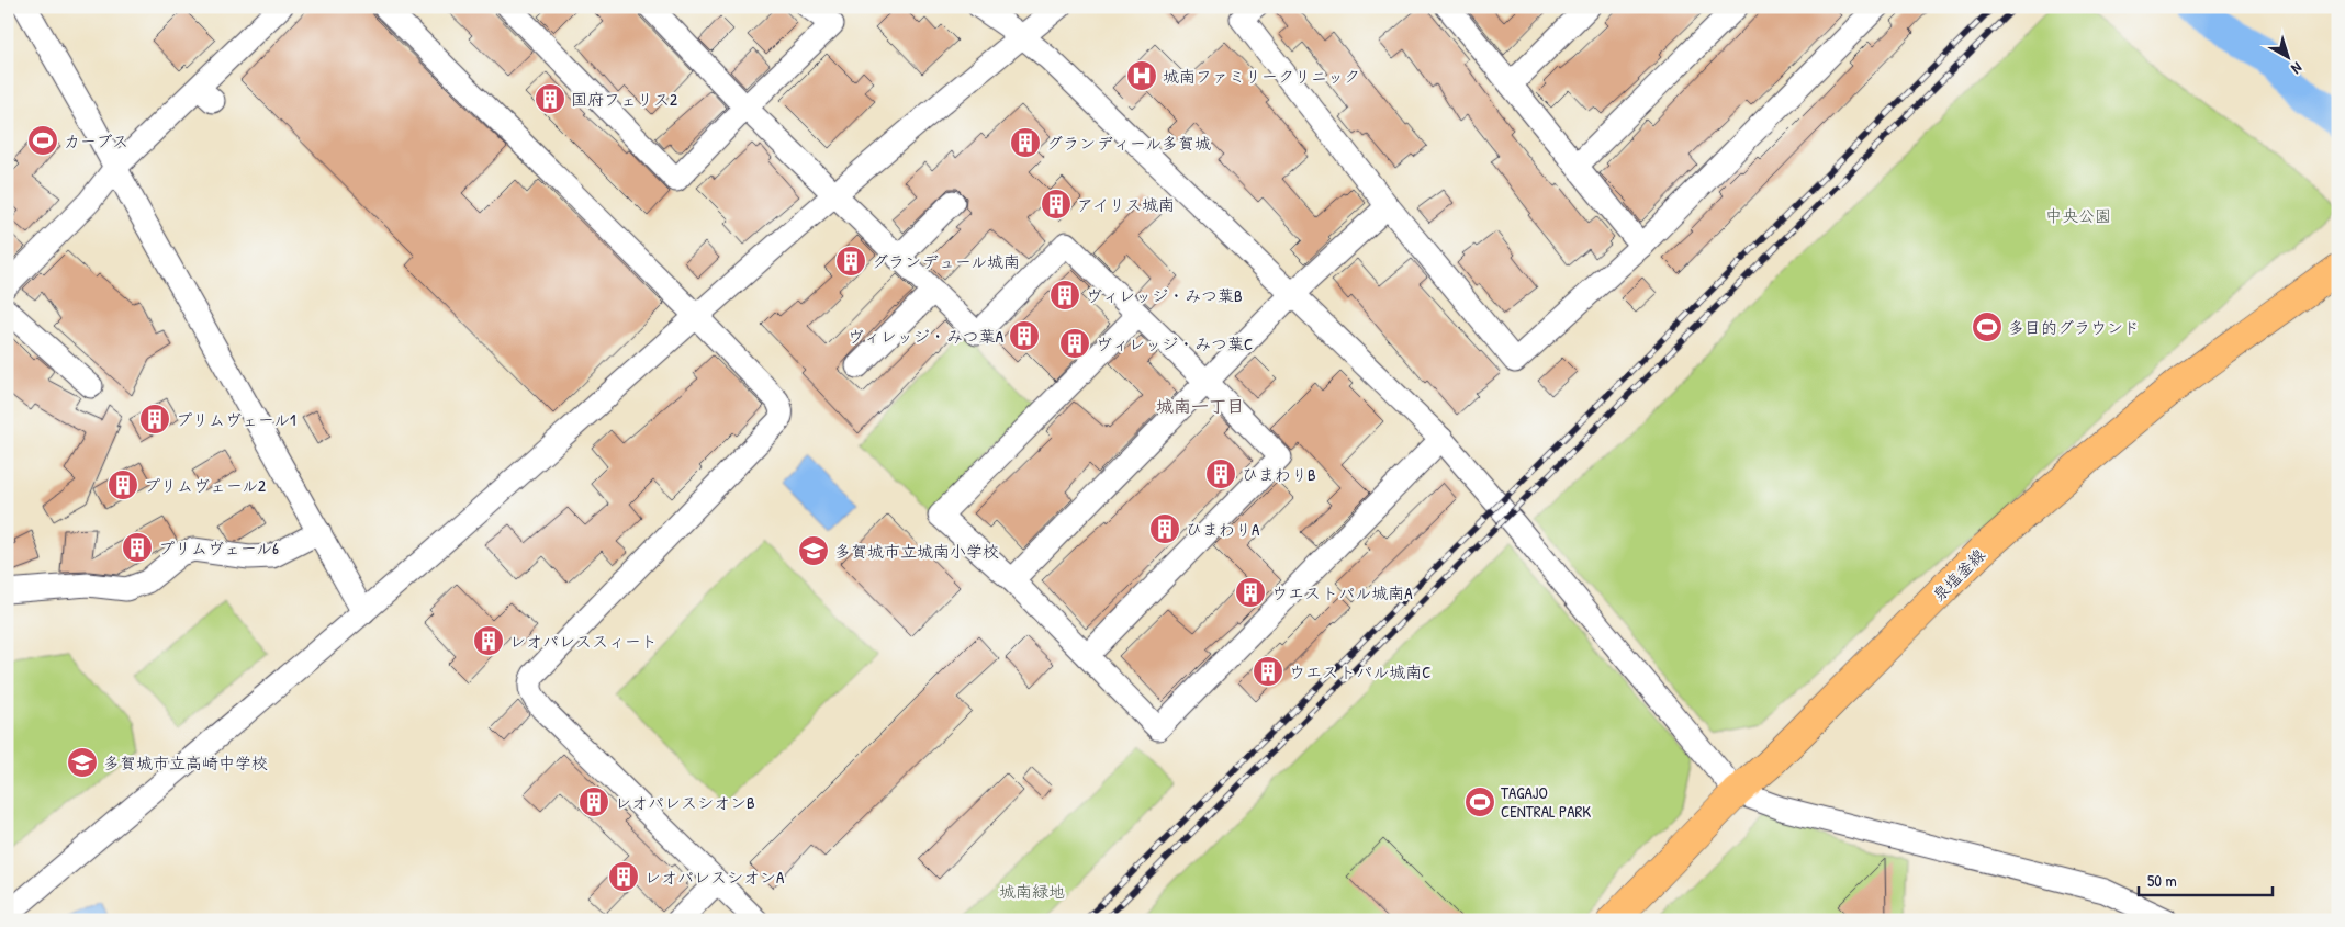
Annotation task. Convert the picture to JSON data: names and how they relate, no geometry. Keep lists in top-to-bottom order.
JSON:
{
  "streets": {
    "main road": ["泉塩釜線"]
  },
  "districts": ["城南一丁目"],
  "parks": ["中央公園", "城南緑地"],
  "places": {
    "hospital": ["城南ファミリークリニック"],
    "building": [
      "国府フェリス2",
      "グランディール多賀城",
      "アイリス城南",
      "グランデュール城南",
      "ヴィレッジ・みつ葉B",
      "ヴィレッジ・みつ葉A",
      "ヴィレッジ・みつ葉C",
      "プリムヴェール1",
      "ひまわりB",
      "プリムヴェール2",
      "ひまわりA",
      "プリムヴェール6",
      "ウエストパル城南A",
      "レオパレススィート",
      "ウエストパル城南C",
      "レオパレスシオンB",
      "レオパレスシオンA"
    ],
    "sports": ["カーブス", "多目的グラウンド", "TAGAJO CENTRAL PARK"],
    "school or university": ["多賀城市立城南小学校", "多賀城市立高崎中学校"]
  },
  "scale_bar": "50 m",
  "north": "bottom right"
}
